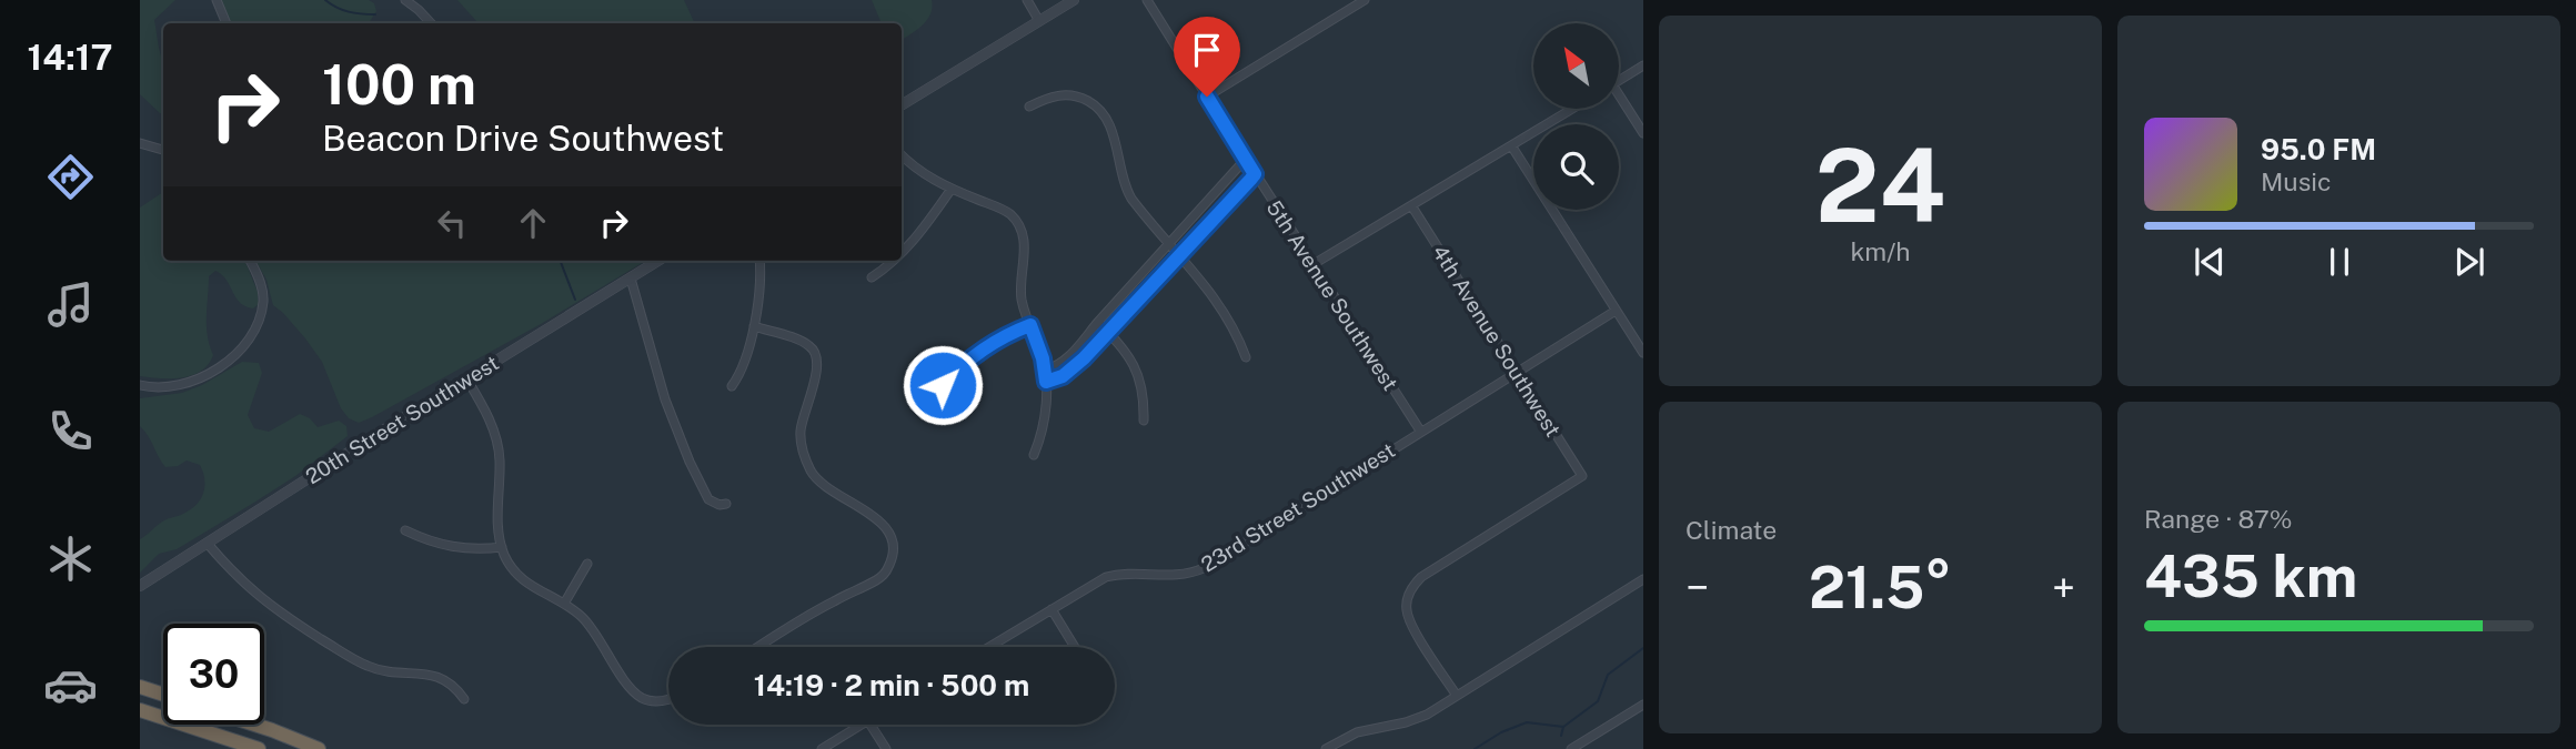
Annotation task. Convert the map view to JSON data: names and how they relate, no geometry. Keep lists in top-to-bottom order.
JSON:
{
  "streets": {
    "street": [
      "5th Avenue Southwest",
      "4th Avenue Southwest",
      "20th Street Southwest",
      "23rd Street Southwest"
    ]
  },
  "crossings": [
    ["5th Avenue Southwest", "23rd Street Southwest"],
    ["4th Avenue Southwest", "23rd Street Southwest"]
  ],
  "north": "top left",
  "page": {
    "tabs": "14:17",
    "tile": [
      ["24", "km/h"],
      "Climate",
      ["Range · 87%", "435 km"]
    ],
    "turn": ["100 m", "Beacon Drive Southwest"],
    "song": ["95.0 FM", "Music"],
    "heat": ["−", "21.5°", "+"],
    "limit": "30",
    "trip": "14:19 · 2 min · 500 m"
  }
}
